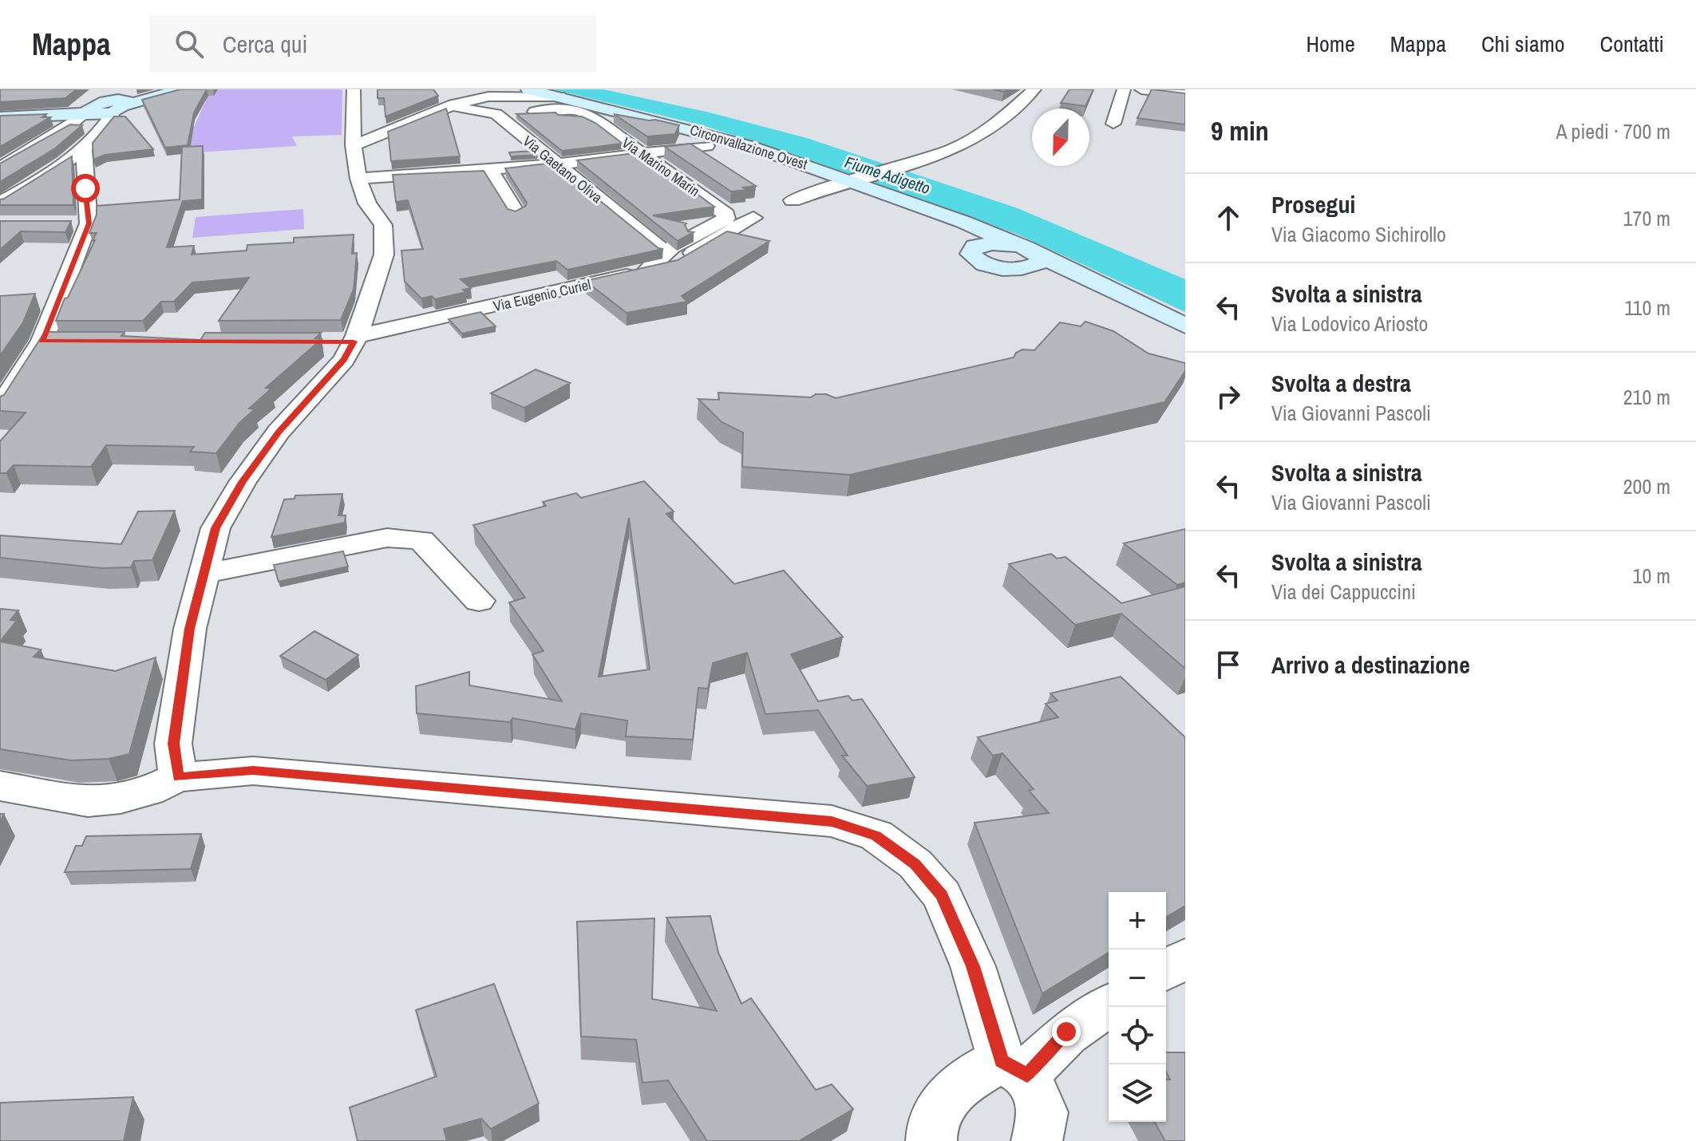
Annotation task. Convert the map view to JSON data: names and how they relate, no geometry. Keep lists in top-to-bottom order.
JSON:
{
  "streets": {
    "main road": ["Circonvallazione Ovest"],
    "street": ["Via Marino Marin", "Via Gaetano Oliva", "Via Eugenio Curiel"]
  },
  "crossings": [
    ["Via Marino Marin", "Via Gaetano Oliva"],
    ["Via Marino Marin", "Via Eugenio Curiel"]
  ],
  "water": ["Fiume Adigetto"],
  "north": "bottom",
  "page": {
    "header": "Mappa",
    "search": "Cerca qui",
    "nav": [
      "Home",
      "Mappa",
      "Chi siamo",
      "Contatti"
    ],
    "heading": ["9 min", "A piedi · 700 m"],
    "list": [
      ["Prosegui", "Via Giacomo Sichirollo", "170 m"],
      ["Svolta a sinistra", "Via Lodovico Ariosto", "110 m"],
      ["Svolta a destra", "Via Giovanni Pascoli", "210 m"],
      ["Svolta a sinistra", "Via Giovanni Pascoli", "200 m"],
      ["Svolta a sinistra", "Via dei Cappuccini", "10 m"],
      "Arrivo a destinazione"
    ],
    "map_buttons": ["+", "−"]
  }
}
